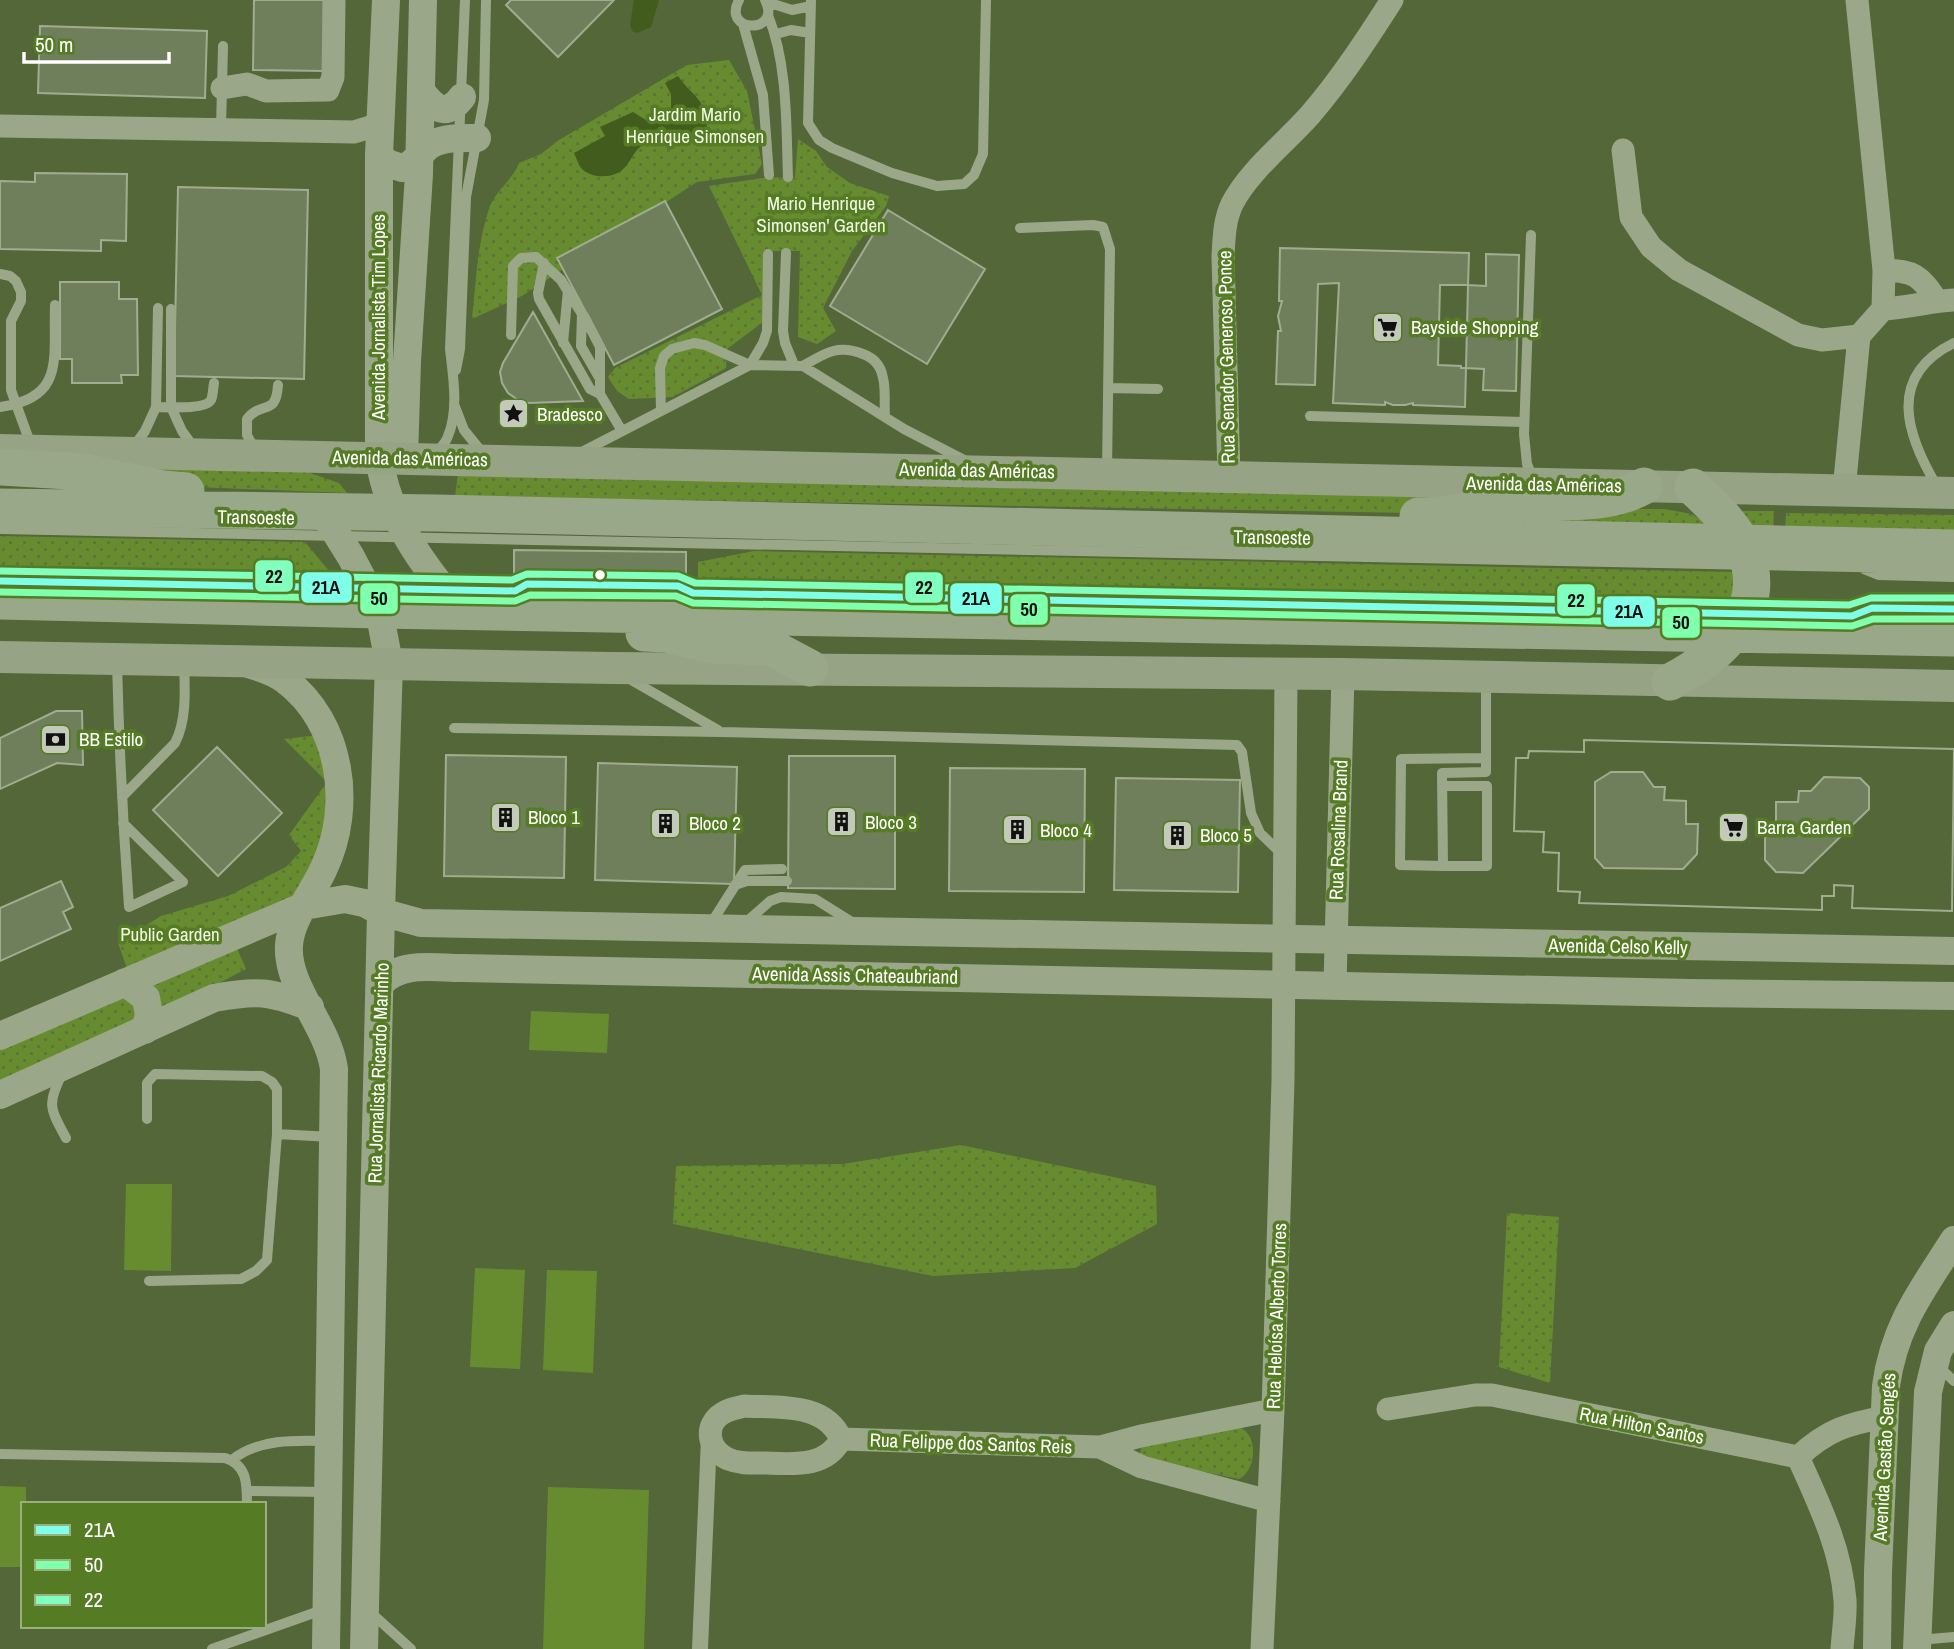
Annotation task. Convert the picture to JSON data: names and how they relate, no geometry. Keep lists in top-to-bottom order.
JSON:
{
  "streets": {
    "main road": ["Avenida das Américas"],
    "street": [
      "Avenida Jornalista Tim Lopes",
      "Rua Senador Generoso Ponce",
      "Rua Rosalina Brand",
      "Avenida Celso Kelly",
      "Avenida Assis Chateaubriand",
      "Rua Jornalista Ricardo Marinho",
      "Rua Heloísa Alberto Torres",
      "Rua Hilton Santos",
      "Rua Felippe dos Santos Reis",
      "Avenida Gastão Sengés"
    ],
    "lane": ["Transoeste"]
  },
  "crossings": [
    ["Avenida Jornalista Tim Lopes", "Avenida das Américas"],
    ["Avenida Jornalista Tim Lopes", "Transoeste"],
    ["Rua Senador Generoso Ponce", "Avenida das Américas"],
    ["Transoeste", "Rua Jornalista Ricardo Marinho"],
    ["Rua Rosalina Brand", "Avenida Celso Kelly"],
    ["Rua Rosalina Brand", "Avenida Assis Chateaubriand"],
    ["Avenida Assis Chateaubriand", "Rua Jornalista Ricardo Marinho"],
    ["Avenida Assis Chateaubriand", "Rua Heloísa Alberto Torres"],
    ["Rua Heloísa Alberto Torres", "Rua Felippe dos Santos Reis"]
  ],
  "parks": ["Jardim Mario Henrique Simonsen", "Mario Henrique Simonsen' Garden", "Public Garden"],
  "places": {
    "supermarket": ["Bayside Shopping", "Barra Garden"],
    "place": ["Bradesco"],
    "bank": ["BB Estilo"],
    "building": [
      "Bloco 1",
      "Bloco 3",
      "Bloco 2",
      "Bloco 4",
      "Bloco 5"
    ]
  },
  "lines": ["transit line 22", "transit line 21A", "transit line 50"],
  "legend": ["21A", "50", "22"],
  "scale_bar": "50 m"
}
